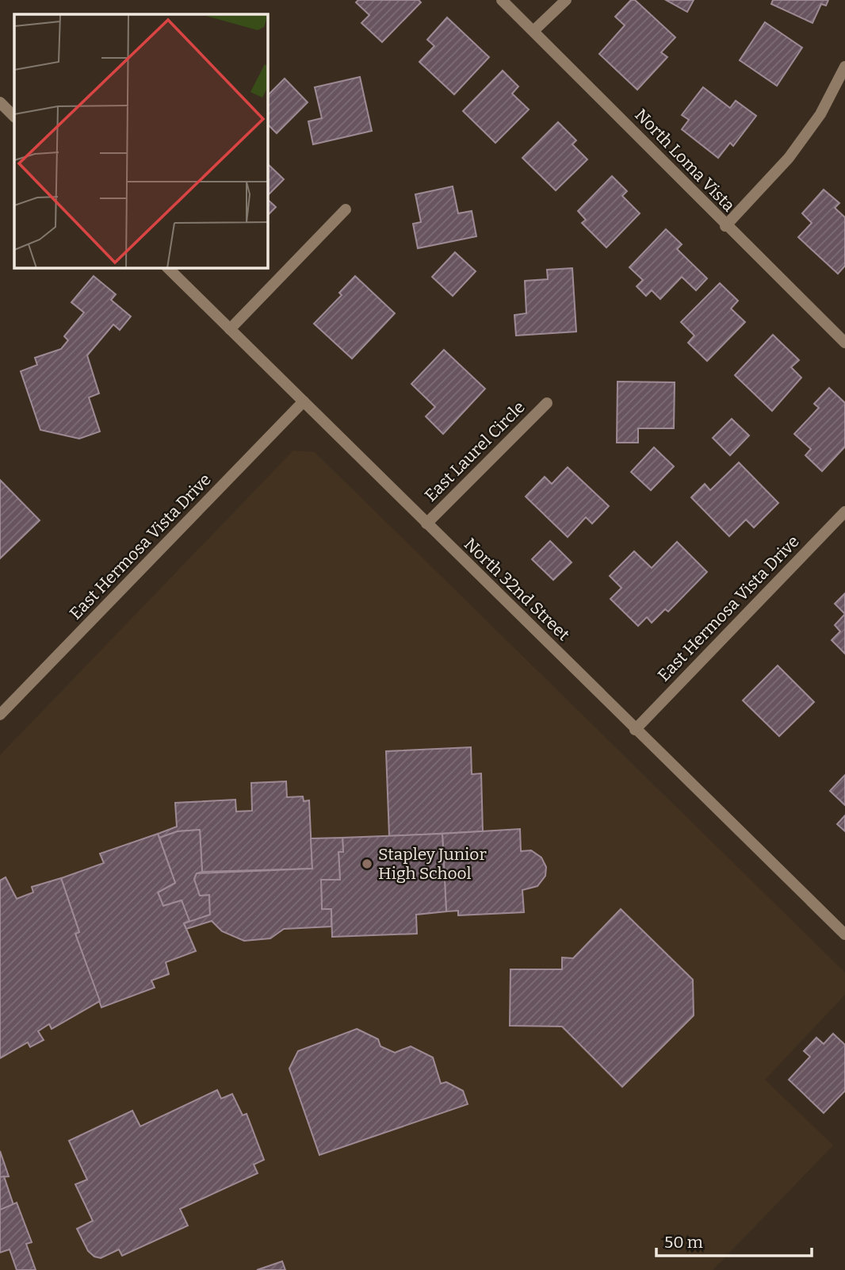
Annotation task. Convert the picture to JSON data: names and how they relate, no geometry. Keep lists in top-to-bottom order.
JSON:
{
  "streets": {
    "street": [
      "North Loma Vista",
      "East Laurel Circle",
      "East Hermosa Vista Drive",
      "North 32nd Street"
    ]
  },
  "crossings": [
    ["East Laurel Circle", "North 32nd Street"],
    ["East Hermosa Vista Drive", "North 32nd Street"]
  ],
  "places": ["Stapley Junior High School"],
  "scale_bar": "50 m"
}
